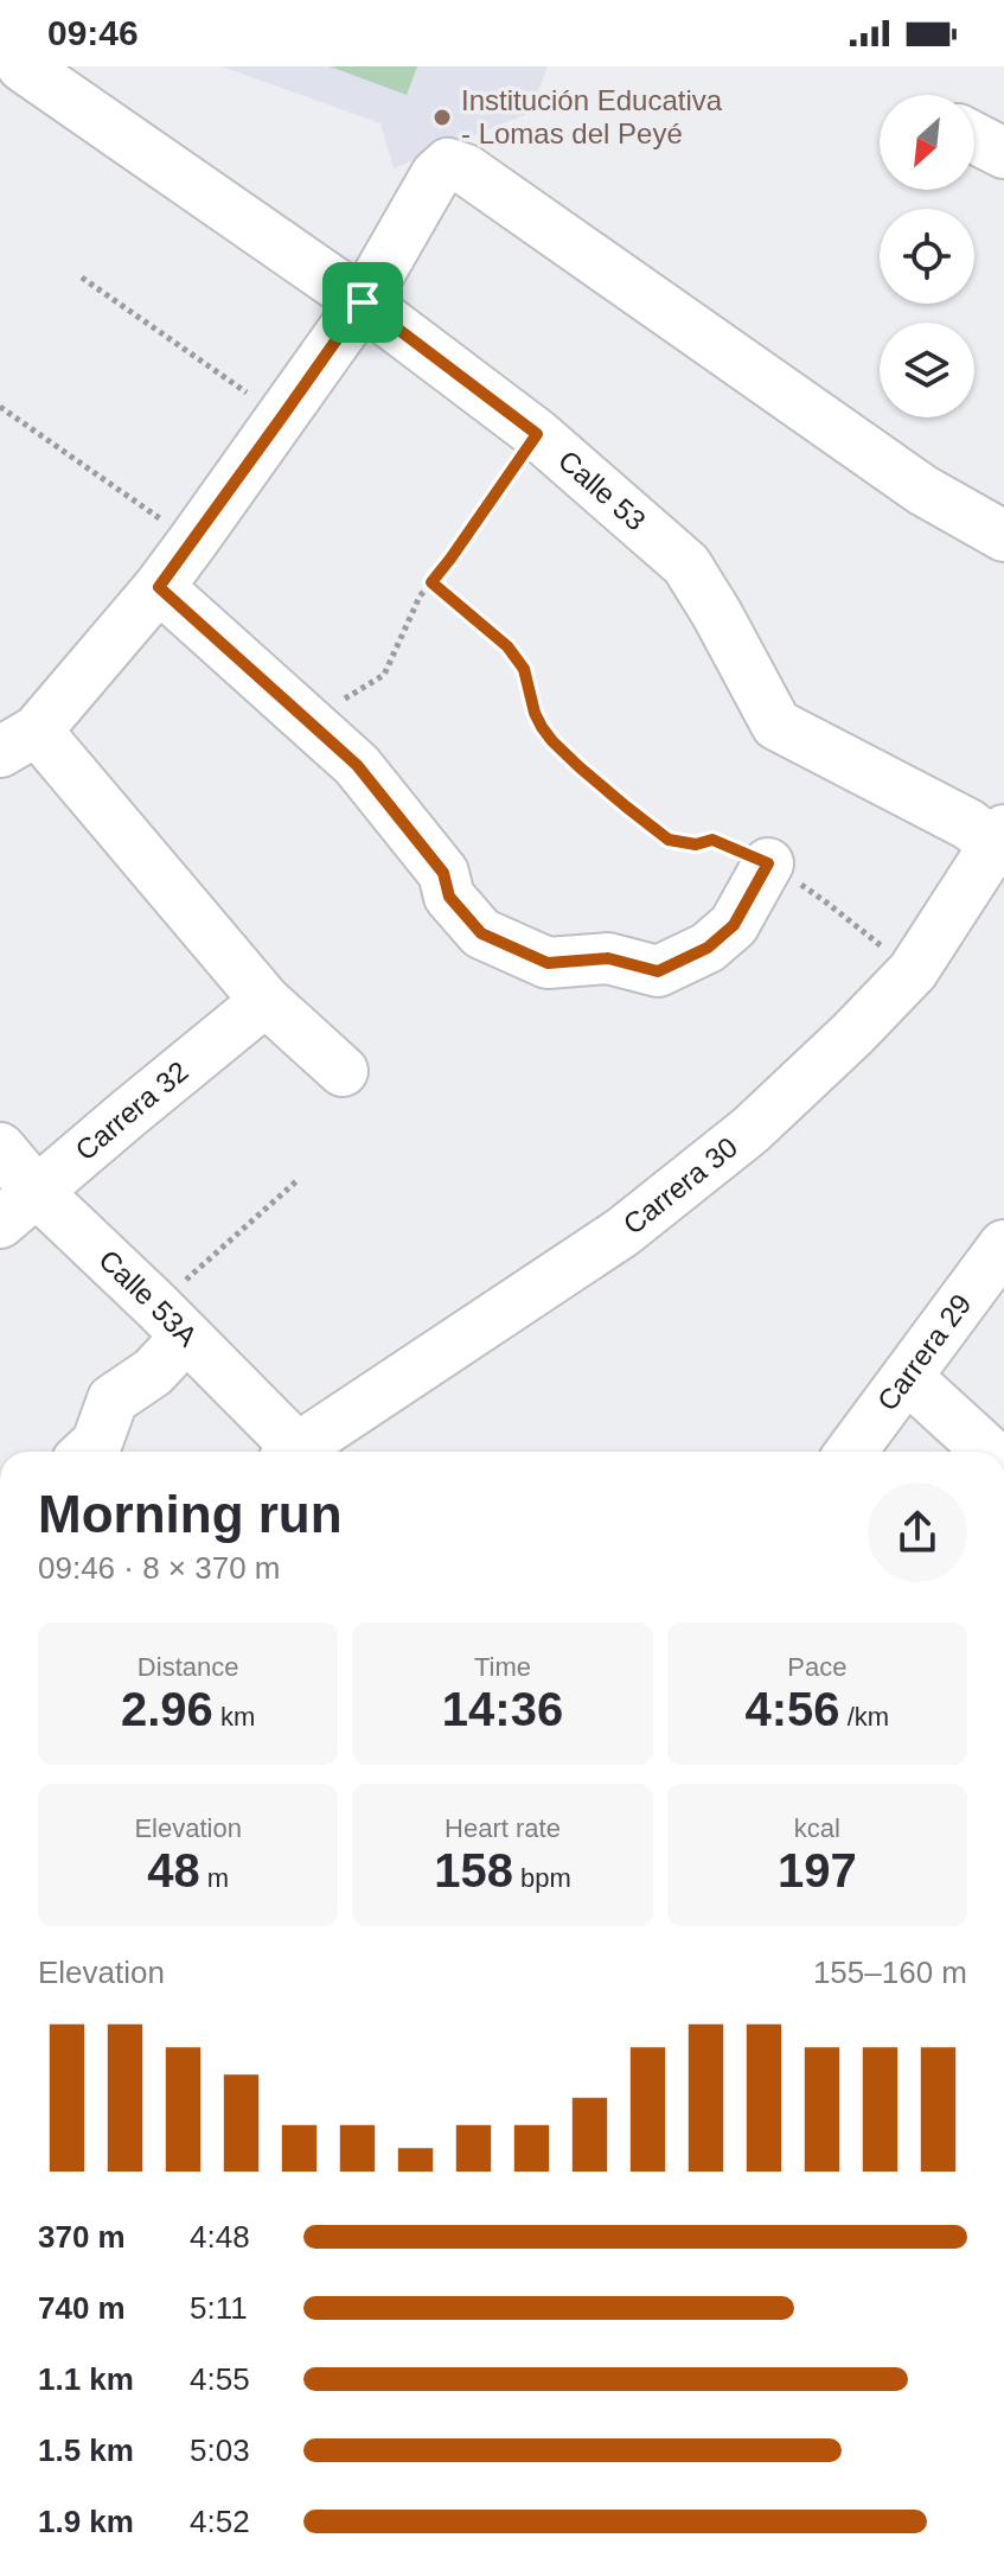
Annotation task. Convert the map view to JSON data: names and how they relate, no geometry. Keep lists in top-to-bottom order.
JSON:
{
  "streets": {
    "street": [
      "Calle 53",
      "Carrera 32",
      "Carrera 30",
      "Calle 53A",
      "Carrera 29"
    ]
  },
  "crossings": [
    ["Calle 53", "Carrera 30"],
    ["Carrera 32", "Calle 53A"]
  ],
  "places": ["Institución Educativa - Lomas del Peyé"],
  "north": "bottom left",
  "page": {
    "status": "09:46",
    "heading": ["Morning run", "09:46 · 8 × 370 m"],
    "stats": [
      ["Distance", "2.96 km"],
      ["Time", "14:36"],
      ["Pace", "4:56 /km"],
      ["Elevation", "48 m"],
      ["Heart rate", "158 bpm"],
      ["kcal", "197"]
    ],
    "chart": ["Elevation", "155–160 m"],
    "list": [
      {
        "name": "370 m",
        "note": "4:48"
      },
      {
        "name": "740 m",
        "note": "5:11"
      },
      {
        "name": "1.1 km",
        "note": "4:55"
      },
      {
        "name": "1.5 km",
        "note": "5:03"
      },
      {
        "name": "1.9 km",
        "note": "4:52"
      }
    ]
  }
}
